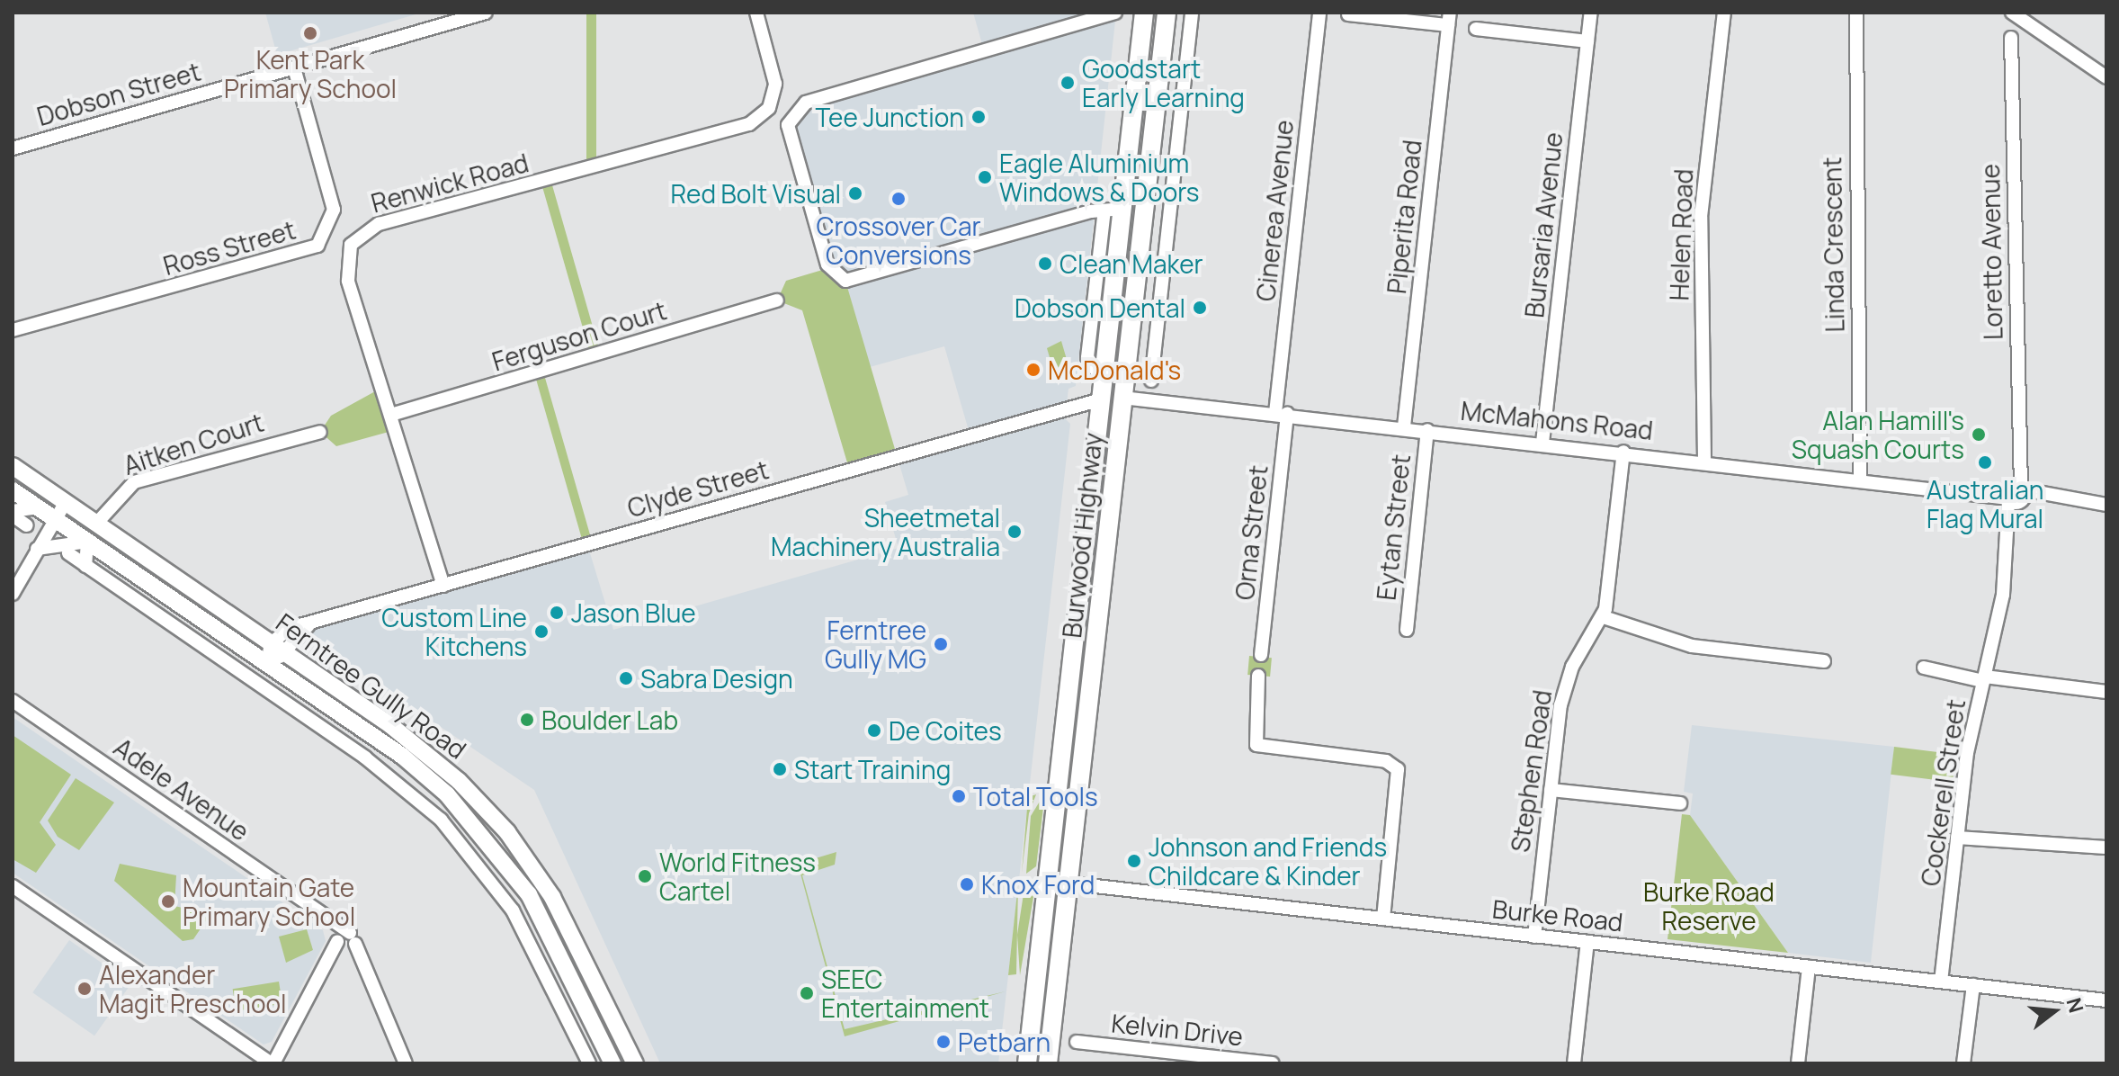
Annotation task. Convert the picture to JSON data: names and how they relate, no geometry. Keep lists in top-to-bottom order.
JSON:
{
  "streets": {
    "highway": ["Burwood Highway"],
    "main road": ["Ferntree Gully Road"],
    "street": [
      "Dobson Street",
      "Renwick Road",
      "Cinerea Avenue",
      "Piperita Road",
      "Bursaria Avenue",
      "Helen Road",
      "Linda Crescent",
      "Ross Street",
      "Loretto Avenue",
      "Ferguson Court",
      "McMahons Road",
      "Aitken Court",
      "Clyde Street",
      "Eytan Street",
      "Orna Street",
      "Stephen Road",
      "Adele Avenue",
      "Cockerell Street",
      "Burke Road",
      "Kelvin Drive"
    ]
  },
  "crossings": [
    ["Dobson Street", "Ross Street"],
    ["Renwick Road", "Ferguson Court"],
    ["Renwick Road", "Clyde Street"],
    ["Cinerea Avenue", "McMahons Road"],
    ["Cinerea Avenue", "Orna Street"],
    ["Piperita Road", "McMahons Road"],
    ["Bursaria Avenue", "McMahons Road"],
    ["Helen Road", "McMahons Road"],
    ["Linda Crescent", "McMahons Road"],
    ["Loretto Avenue", "McMahons Road"],
    ["Loretto Avenue", "Cockerell Street"],
    ["McMahons Road", "Eytan Street"],
    ["McMahons Road", "Orna Street"],
    ["McMahons Road", "Burwood Highway"],
    ["McMahons Road", "Stephen Road"],
    ["McMahons Road", "Cockerell Street"],
    ["Aitken Court", "Ferntree Gully Road"],
    ["Clyde Street", "Burwood Highway"],
    ["Clyde Street", "Ferntree Gully Road"],
    ["Burwood Highway", "Burke Road"],
    ["Stephen Road", "Burke Road"],
    ["Cockerell Street", "Burke Road"]
  ],
  "parks": ["Burke Road Reserve"],
  "places": [
    "Kent Park Primary School",
    "Goodstart Early Learning",
    "Tee Junction",
    "Eagle Aluminium Windows & Doors",
    "Red Bolt Visual",
    "Crossover Car Conversions",
    "Clean Maker",
    "Dobson Dental",
    "McDonald's",
    "Alan Hamill's Squash Courts",
    "Australian Flag Mural",
    "Sheetmetal Machinery Australia",
    "Jason Blue",
    "Custom Line Kitchens",
    "Ferntree Gully MG",
    "Sabra Design",
    "Boulder Lab",
    "De Coites",
    "Start Training",
    "Total Tools",
    "Johnson and Friends Childcare & Kinder",
    "World Fitness Cartel",
    "Knox Ford",
    "Mountain Gate Primary School",
    "Alexander Magit Preschool",
    "SEEC Entertainment",
    "Petbarn"
  ],
  "north": "right"
}
